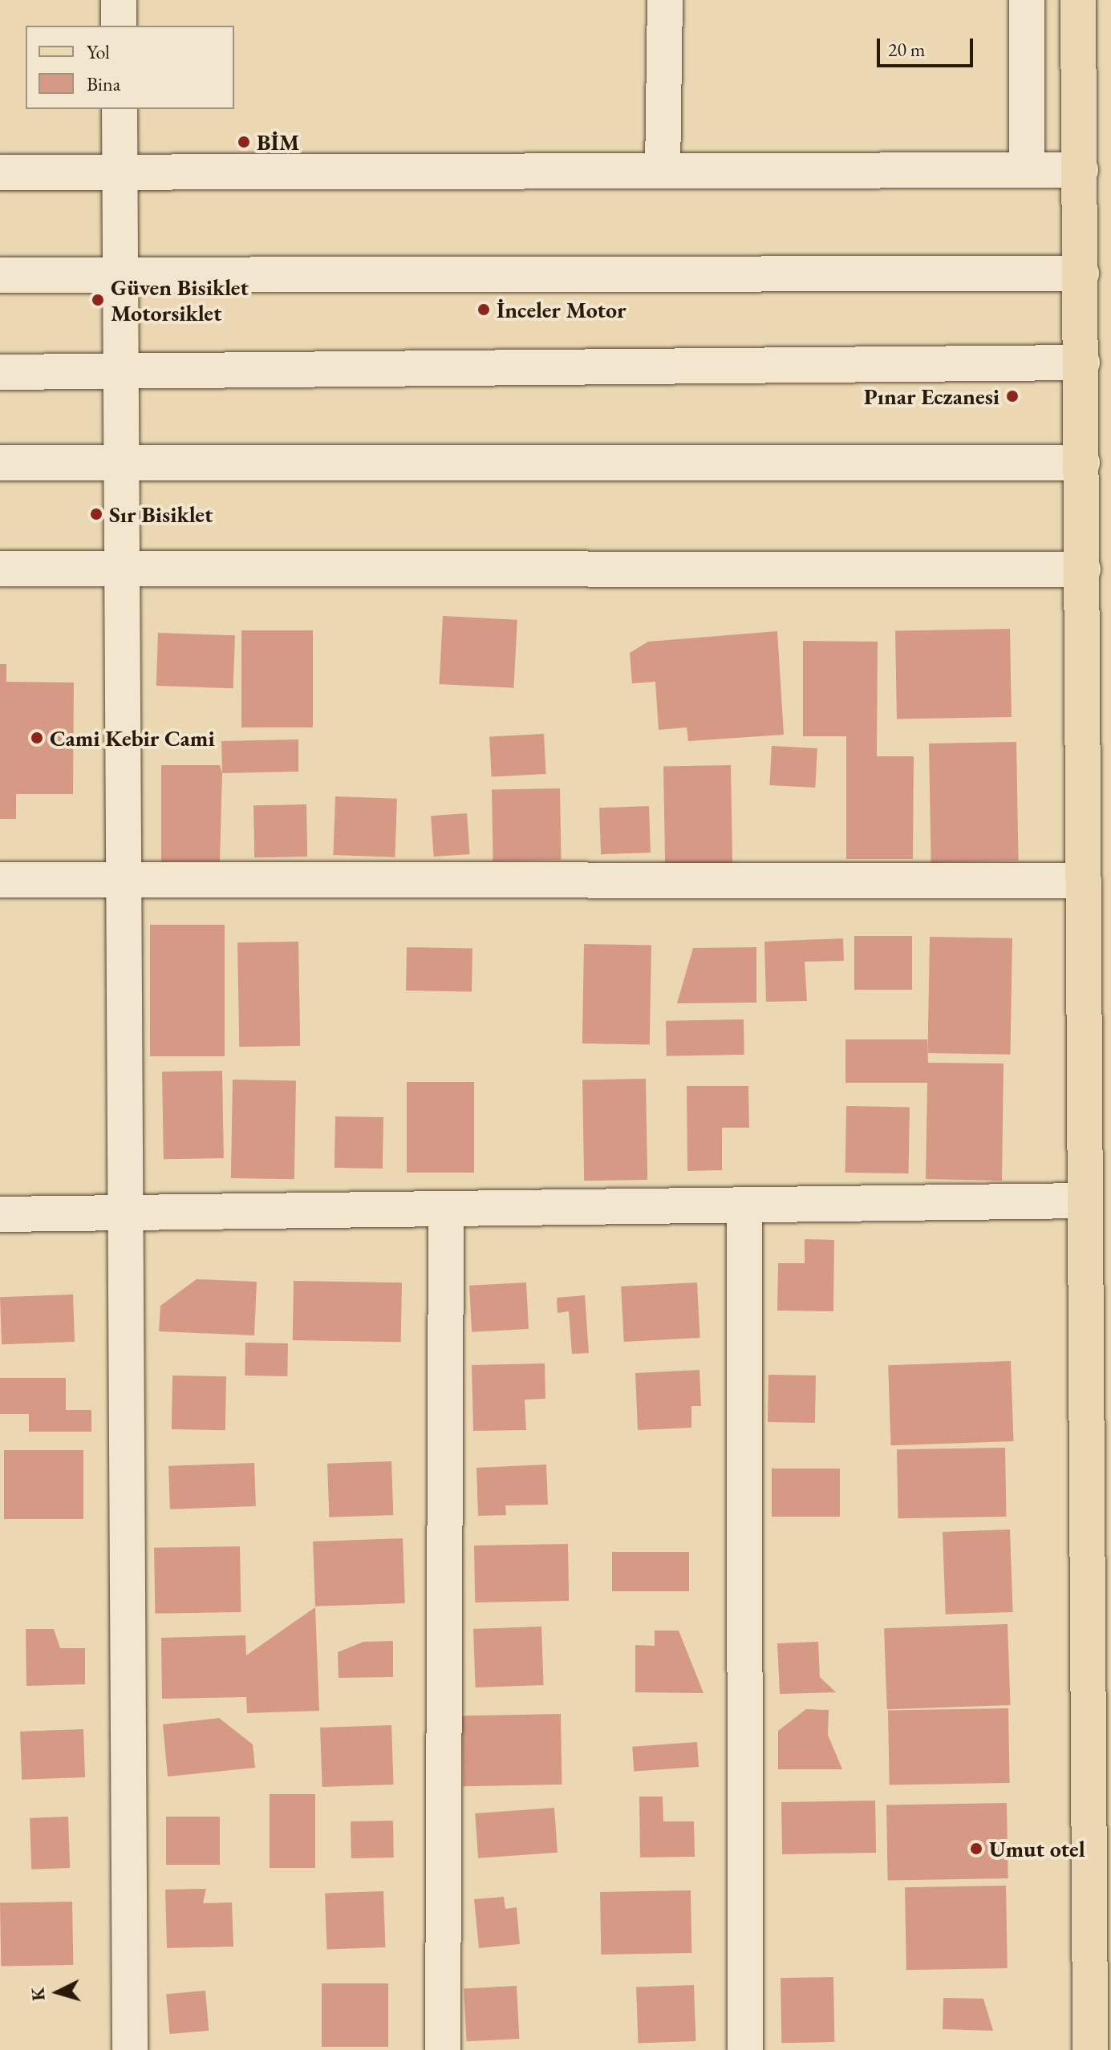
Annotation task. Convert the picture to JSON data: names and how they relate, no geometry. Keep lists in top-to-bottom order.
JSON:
{
  "places": [
    "BİM",
    "Güven Bisiklet Motorsiklet",
    "İnceler Motor",
    "Pınar Eczanesi",
    "Sır Bisiklet",
    "Cami Kebir Cami",
    "Umut otel"
  ],
  "legend": ["Yol", "Bina"],
  "scale_bar": "20 m",
  "north": "left"
}
